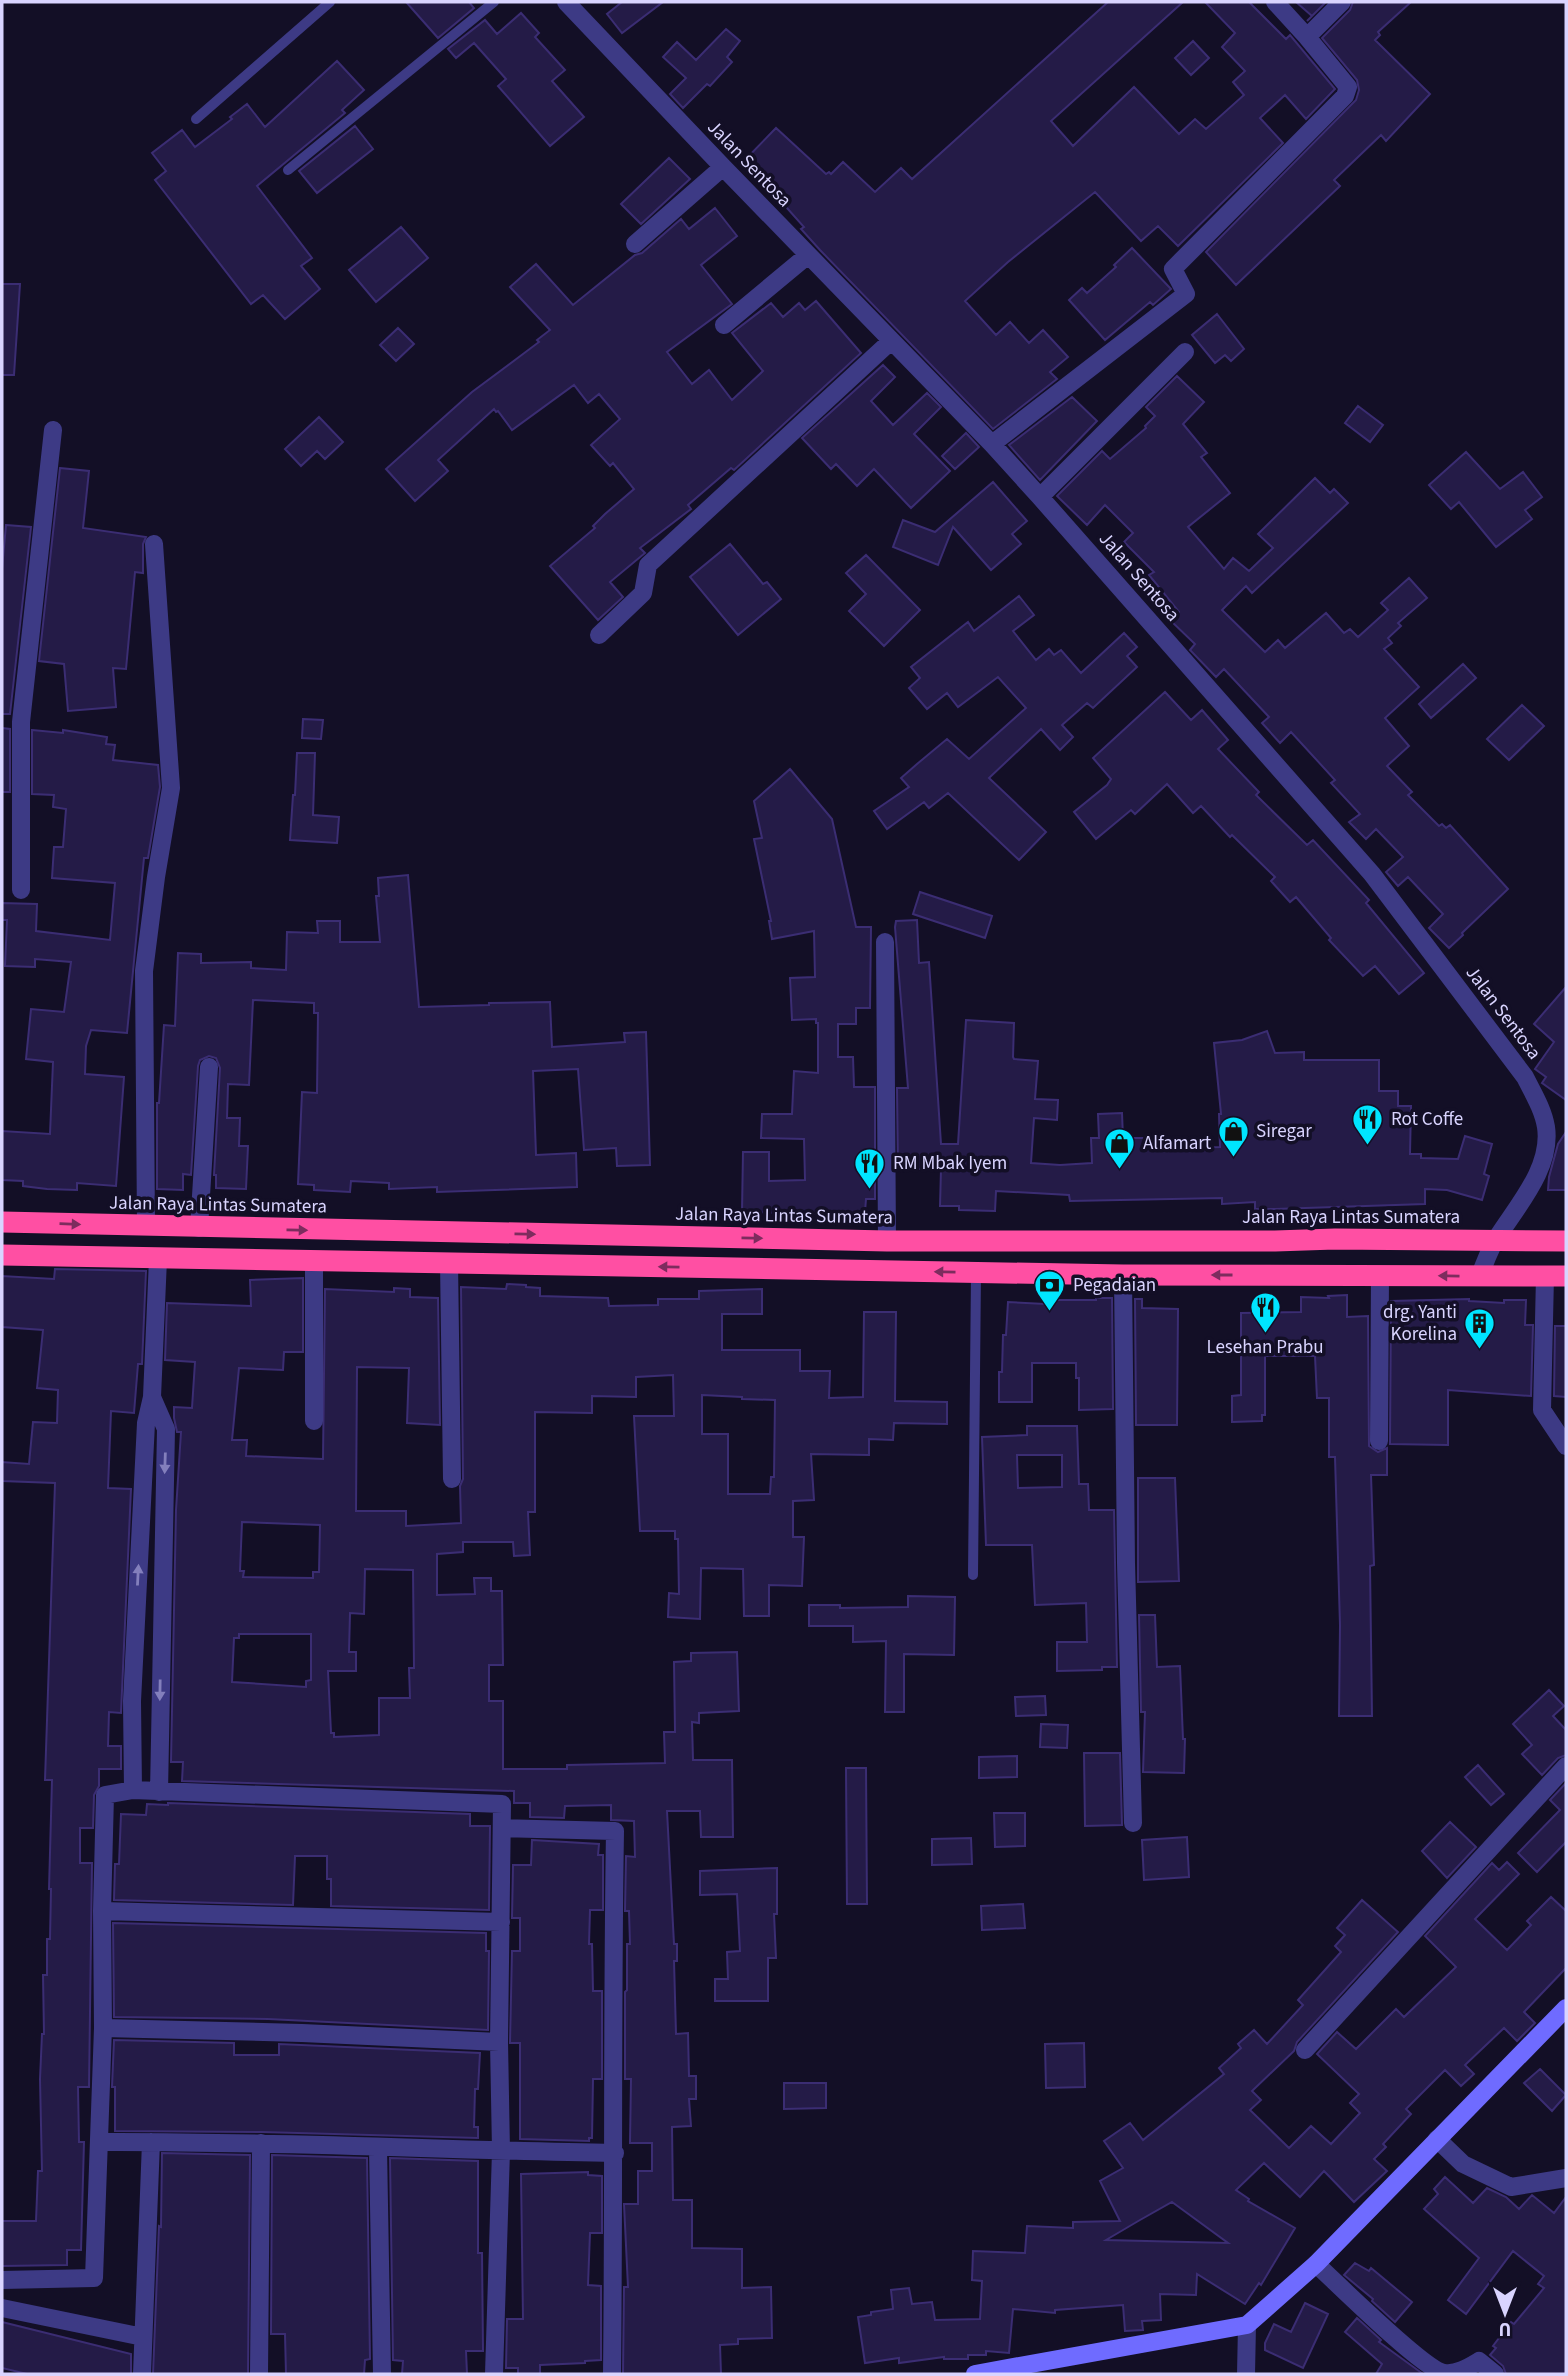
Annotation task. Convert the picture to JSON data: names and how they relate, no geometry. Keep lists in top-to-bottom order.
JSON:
{
  "streets": {
    "highway": ["Jalan Raya Lintas Sumatera"],
    "street": ["Jalan Sentosa"]
  },
  "crossings": [
    ["Jalan Sentosa", "Jalan Raya Lintas Sumatera"]
  ],
  "places": {
    "restaurant": ["Rot Coffe", "RM Mbak Iyem", "Lesehan Prabu"],
    "shop": ["Siregar", "Alfamart"],
    "bank": ["Pegadaian"],
    "building": ["drg. Yanti Korelina"]
  },
  "north": "bottom"
}
